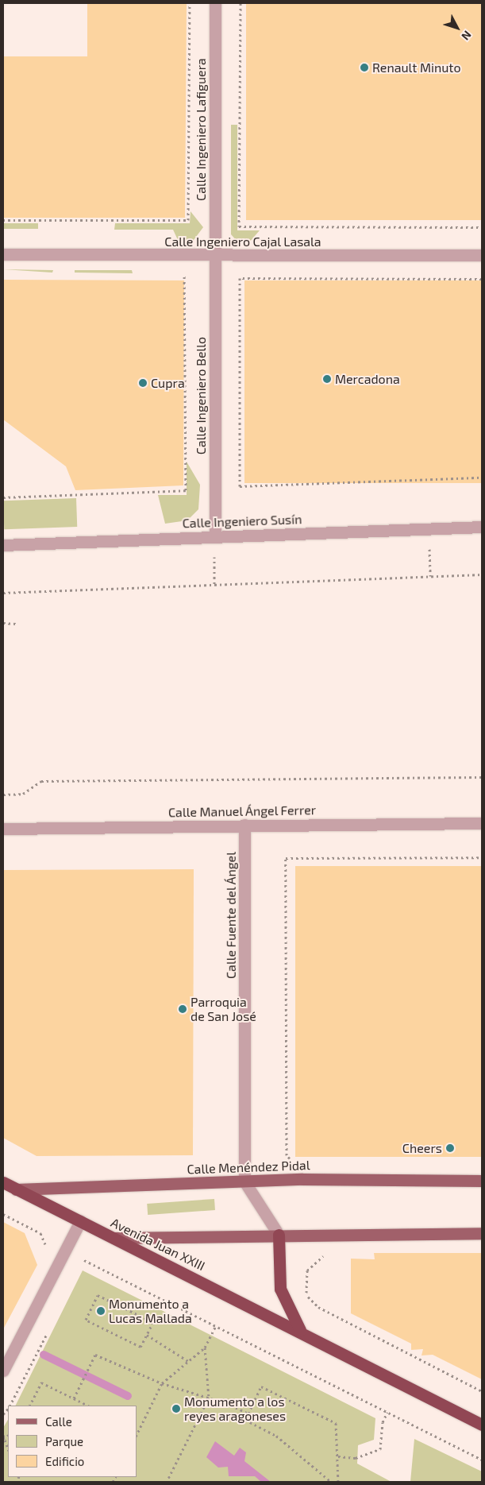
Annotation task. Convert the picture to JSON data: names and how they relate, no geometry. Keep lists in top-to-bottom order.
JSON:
{
  "streets": {
    "highway": ["Avenida Juan XXIII"],
    "main road": ["Calle Menéndez Pidal"],
    "street": [
      "Calle Ingeniero Lafiguera",
      "Calle Ingeniero Cajal Lasala",
      "Calle Ingeniero Bello",
      "Calle Ingeniero Susín",
      "Calle Manuel Ángel Ferrer",
      "Calle Fuente del Ángel"
    ]
  },
  "crossings": [
    ["Calle Ingeniero Lafiguera", "Calle Ingeniero Cajal Lasala"],
    ["Calle Ingeniero Lafiguera", "Calle Ingeniero Bello"],
    ["Calle Ingeniero Cajal Lasala", "Calle Ingeniero Bello"],
    ["Calle Ingeniero Bello", "Calle Ingeniero Susín"],
    ["Calle Manuel Ángel Ferrer", "Calle Fuente del Ángel"],
    ["Calle Fuente del Ángel", "Calle Menéndez Pidal"],
    ["Calle Menéndez Pidal", "Avenida Juan XXIII"]
  ],
  "places": [
    "Renault Minuto",
    "Mercadona",
    "Cupra",
    "Parroquia de San José",
    "Cheers",
    "Monumento a Lucas Mallada",
    "Monumento a los reyes aragoneses"
  ],
  "legend": ["Calle", "Parque", "Edificio"],
  "north": "bottom right"
}
